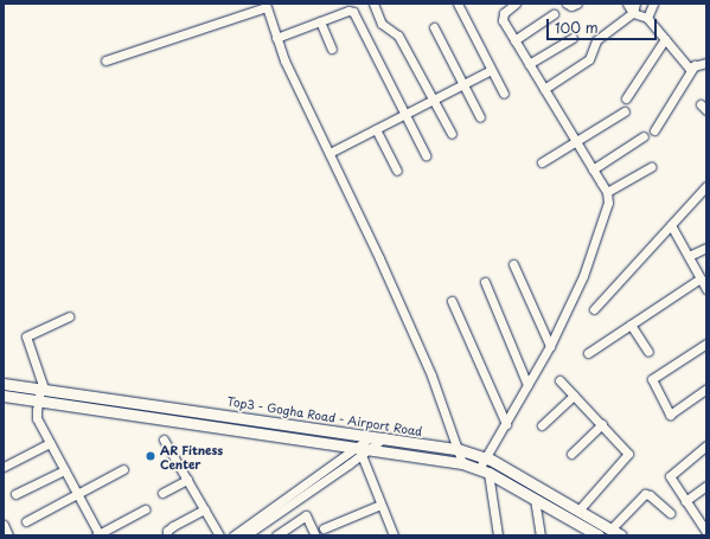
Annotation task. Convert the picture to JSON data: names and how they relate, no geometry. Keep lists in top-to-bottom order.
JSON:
{
  "streets": {
    "main road": ["Top3 - Gogha Road - Airport Road"]
  },
  "places": ["AR Fitness Center"],
  "scale_bar": "100 m"
}
